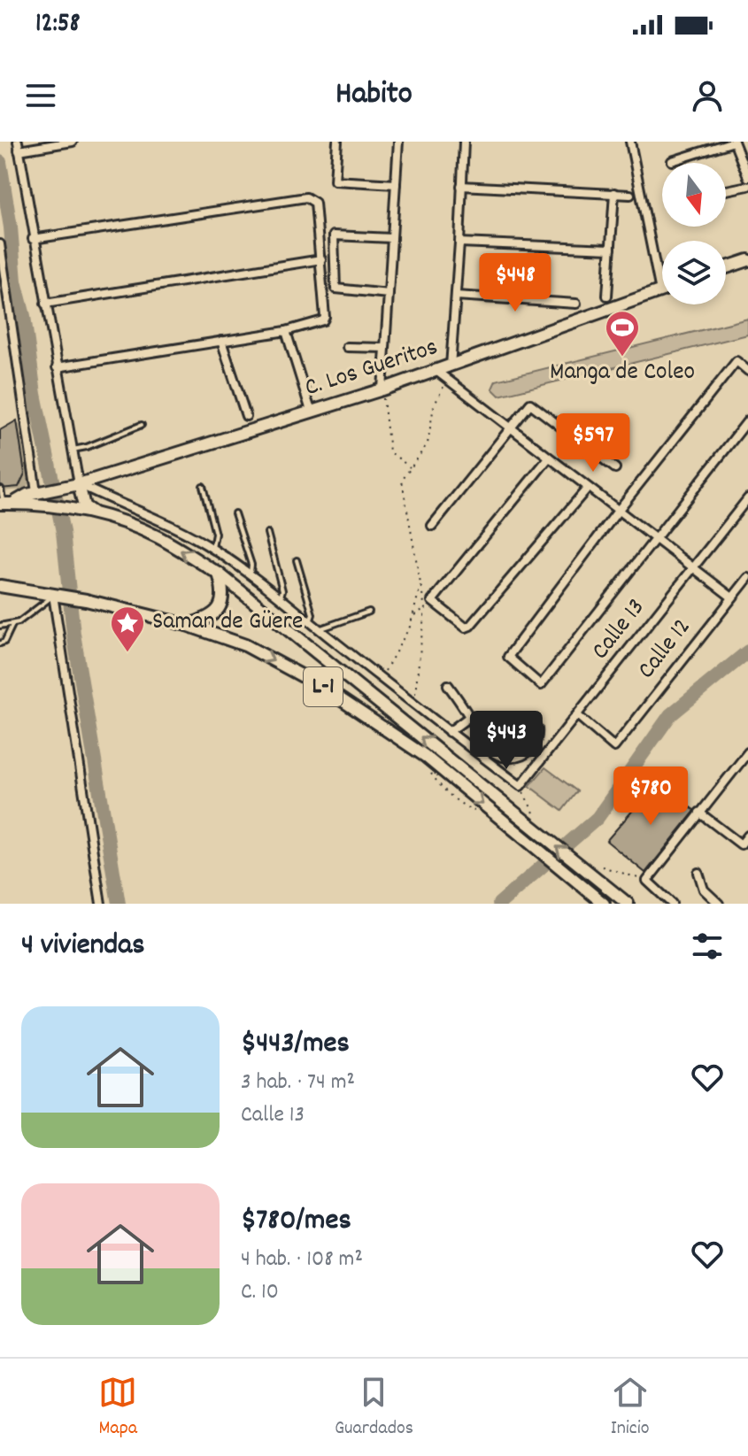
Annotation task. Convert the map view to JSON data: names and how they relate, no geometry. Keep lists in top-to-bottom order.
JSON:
{
  "streets": {
    "main road": ["C. Los Gueritos", "L-1"],
    "street": ["Calle 13", "Calle 12"]
  },
  "crossings": [
    ["C. Los Gueritos", "L-1"],
    ["Calle 13", "Calle 12"]
  ],
  "places": {
    "sports": ["Manga de Coleo"],
    "place": ["Saman de Güere"]
  },
  "north": "bottom",
  "page": {
    "status": "12:58",
    "header": "Habito",
    "price": [
      "$448",
      "$597",
      "$443",
      "$780"
    ],
    "heading": "4 viviendas",
    "list": [
      {
        "name": "$443/mes",
        "note": "3 hab. · 74 m² · Calle 13"
      },
      {
        "name": "$780/mes",
        "note": "4 hab. · 108 m² · C. 10"
      }
    ],
    "tabs": ["Mapa", "Guardados", "Inicio"]
  }
}
